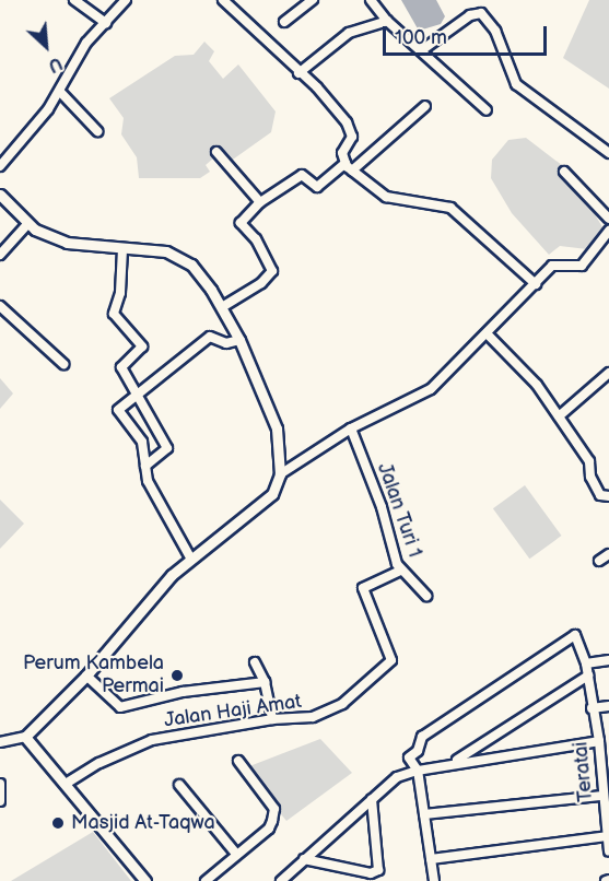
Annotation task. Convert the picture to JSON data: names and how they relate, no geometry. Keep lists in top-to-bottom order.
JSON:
{
  "streets": {
    "street": ["Jalan Turi 1", "Jalan Haji Amat", "Teratai"]
  },
  "crossings": [
    ["Jalan Turi 1", "Jalan Haji Amat"]
  ],
  "places": ["Perum Kambela Permai", "Masjid At-Taqwa"],
  "scale_bar": "100 m",
  "north": "bottom right"
}
